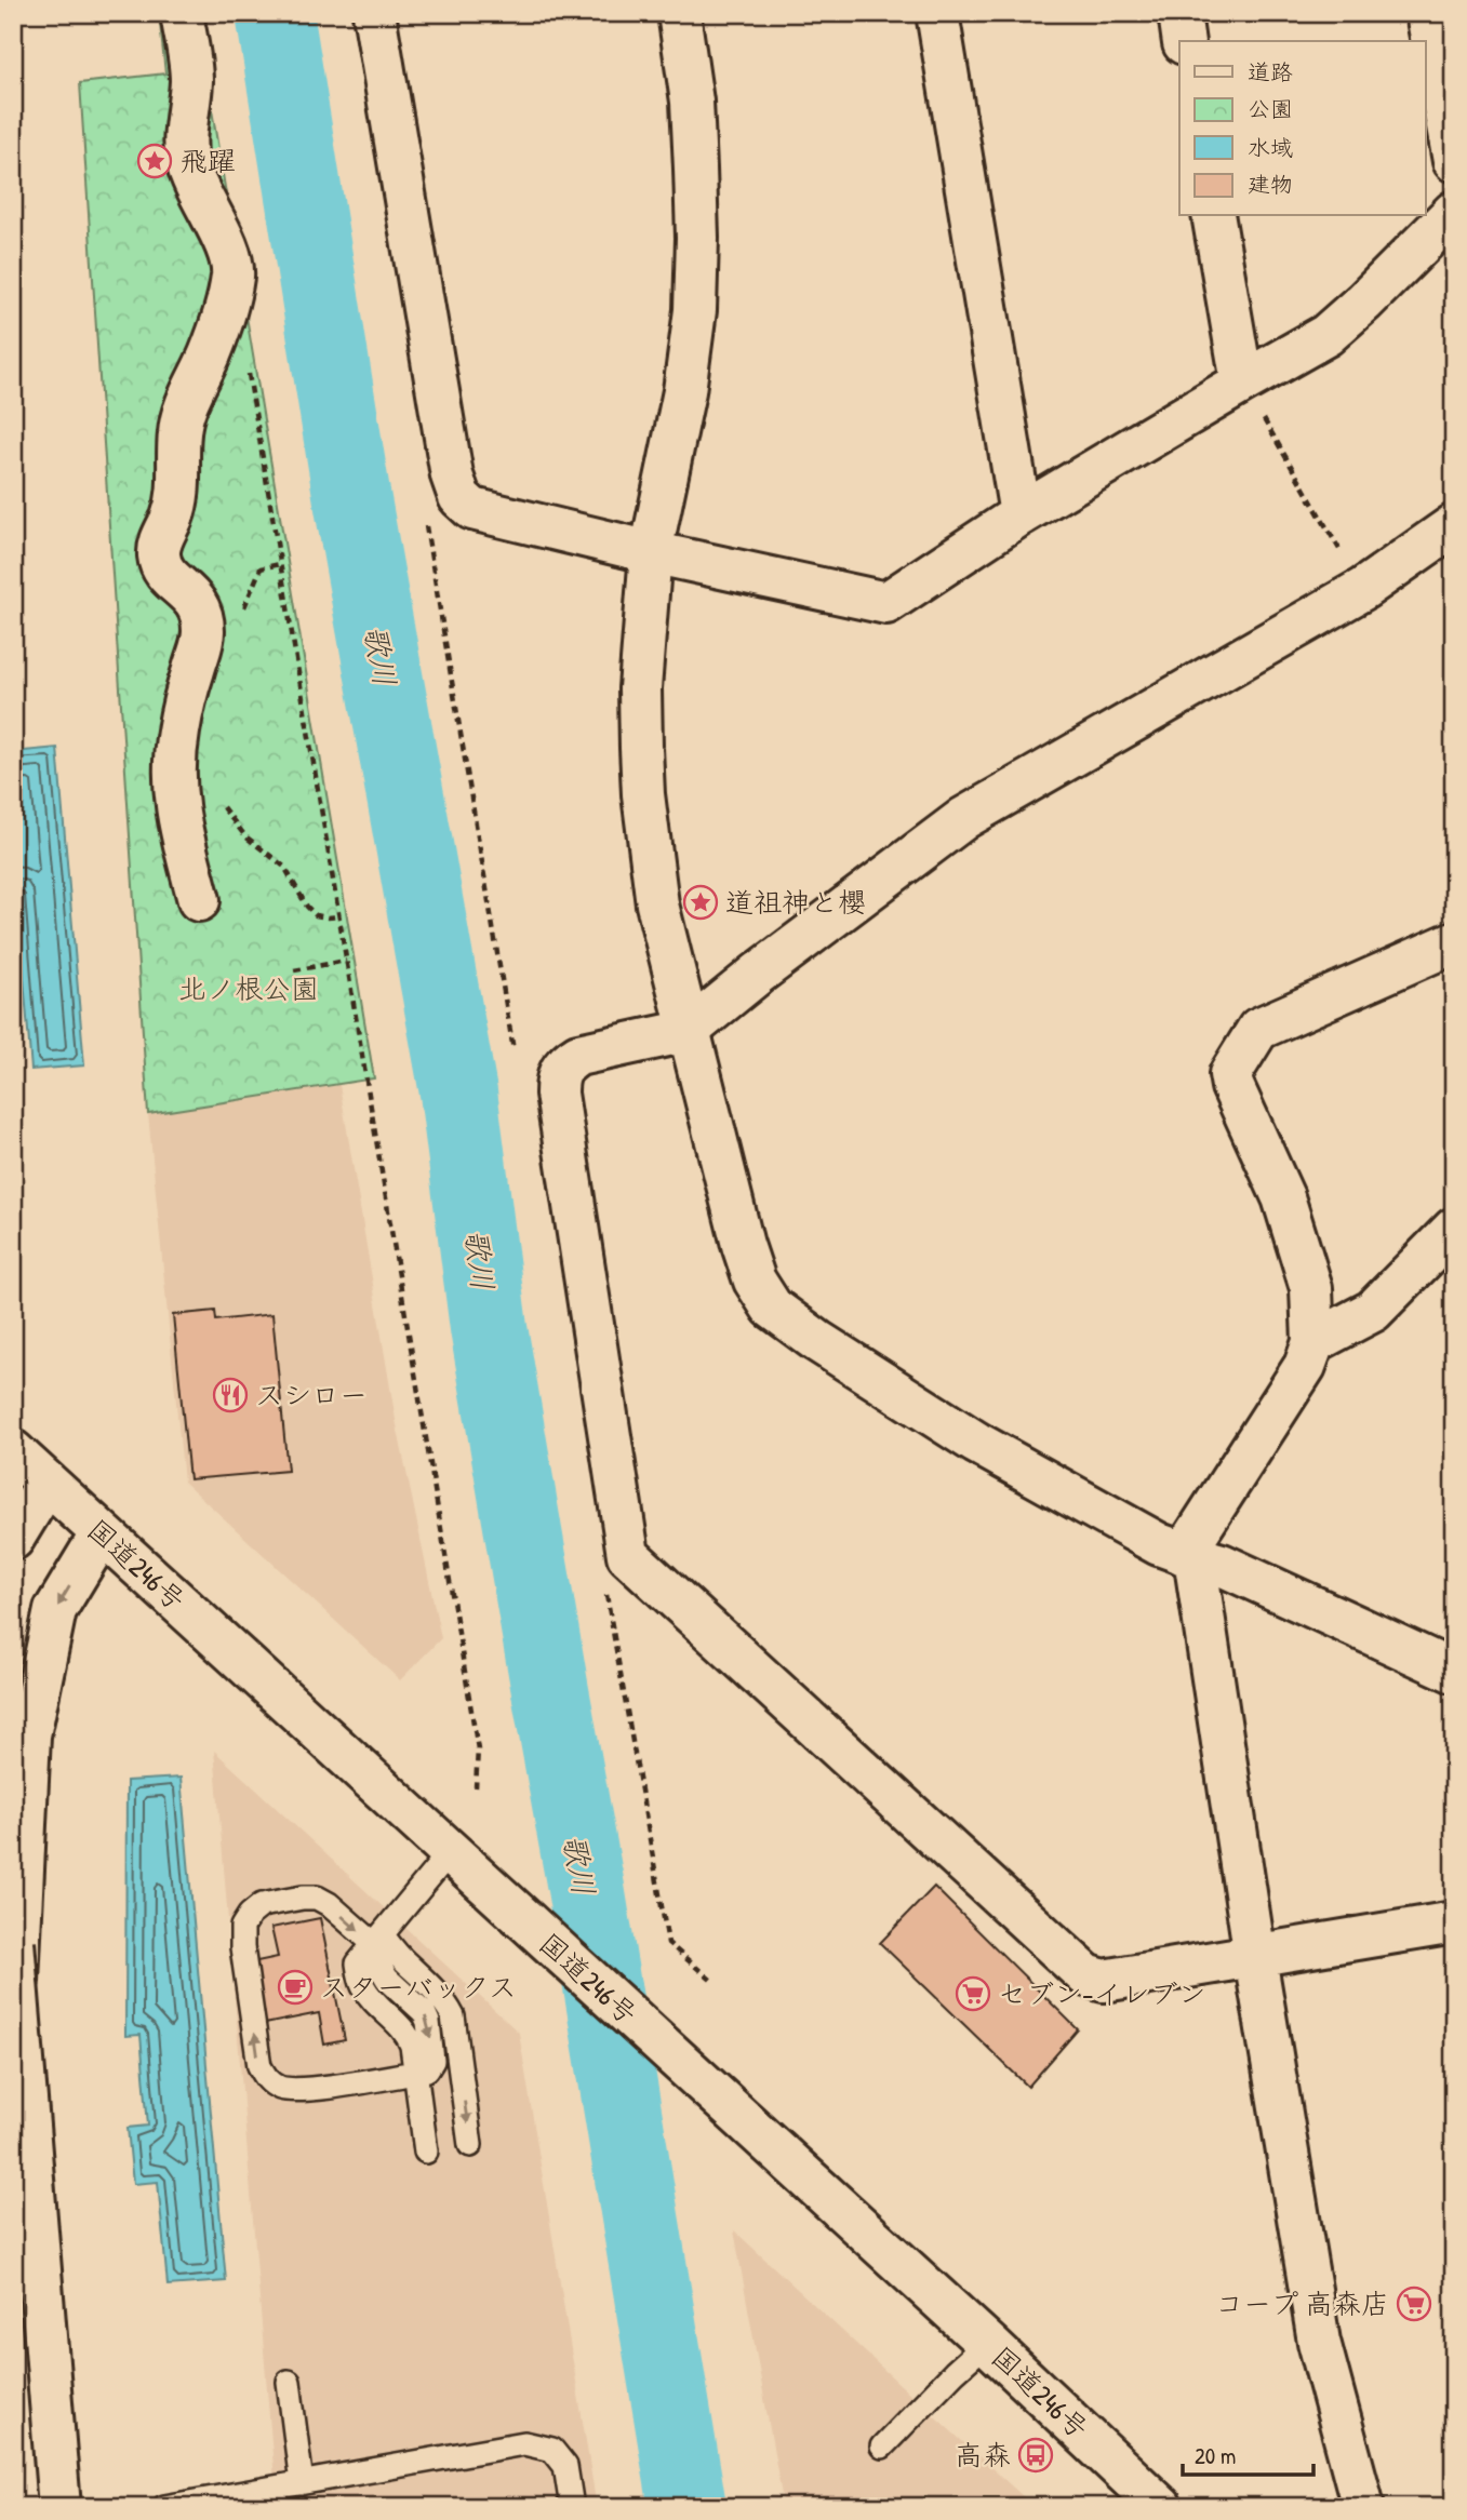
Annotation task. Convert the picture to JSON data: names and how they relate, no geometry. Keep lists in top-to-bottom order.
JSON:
{
  "streets": {
    "main road": ["国道246号"]
  },
  "water": ["歌川"],
  "parks": ["北ノ根公園"],
  "places": {
    "place": ["飛躍", "道祖神と櫻"],
    "restaurant": ["スシロー"],
    "cafe": ["スターバックス"],
    "supermarket": ["セブン-イレブン", "コープ 高森店"],
    "bus stop": ["高森"]
  },
  "legend": [
    "道路",
    "公園",
    "水域",
    "建物"
  ],
  "scale_bar": "20 m"
}
